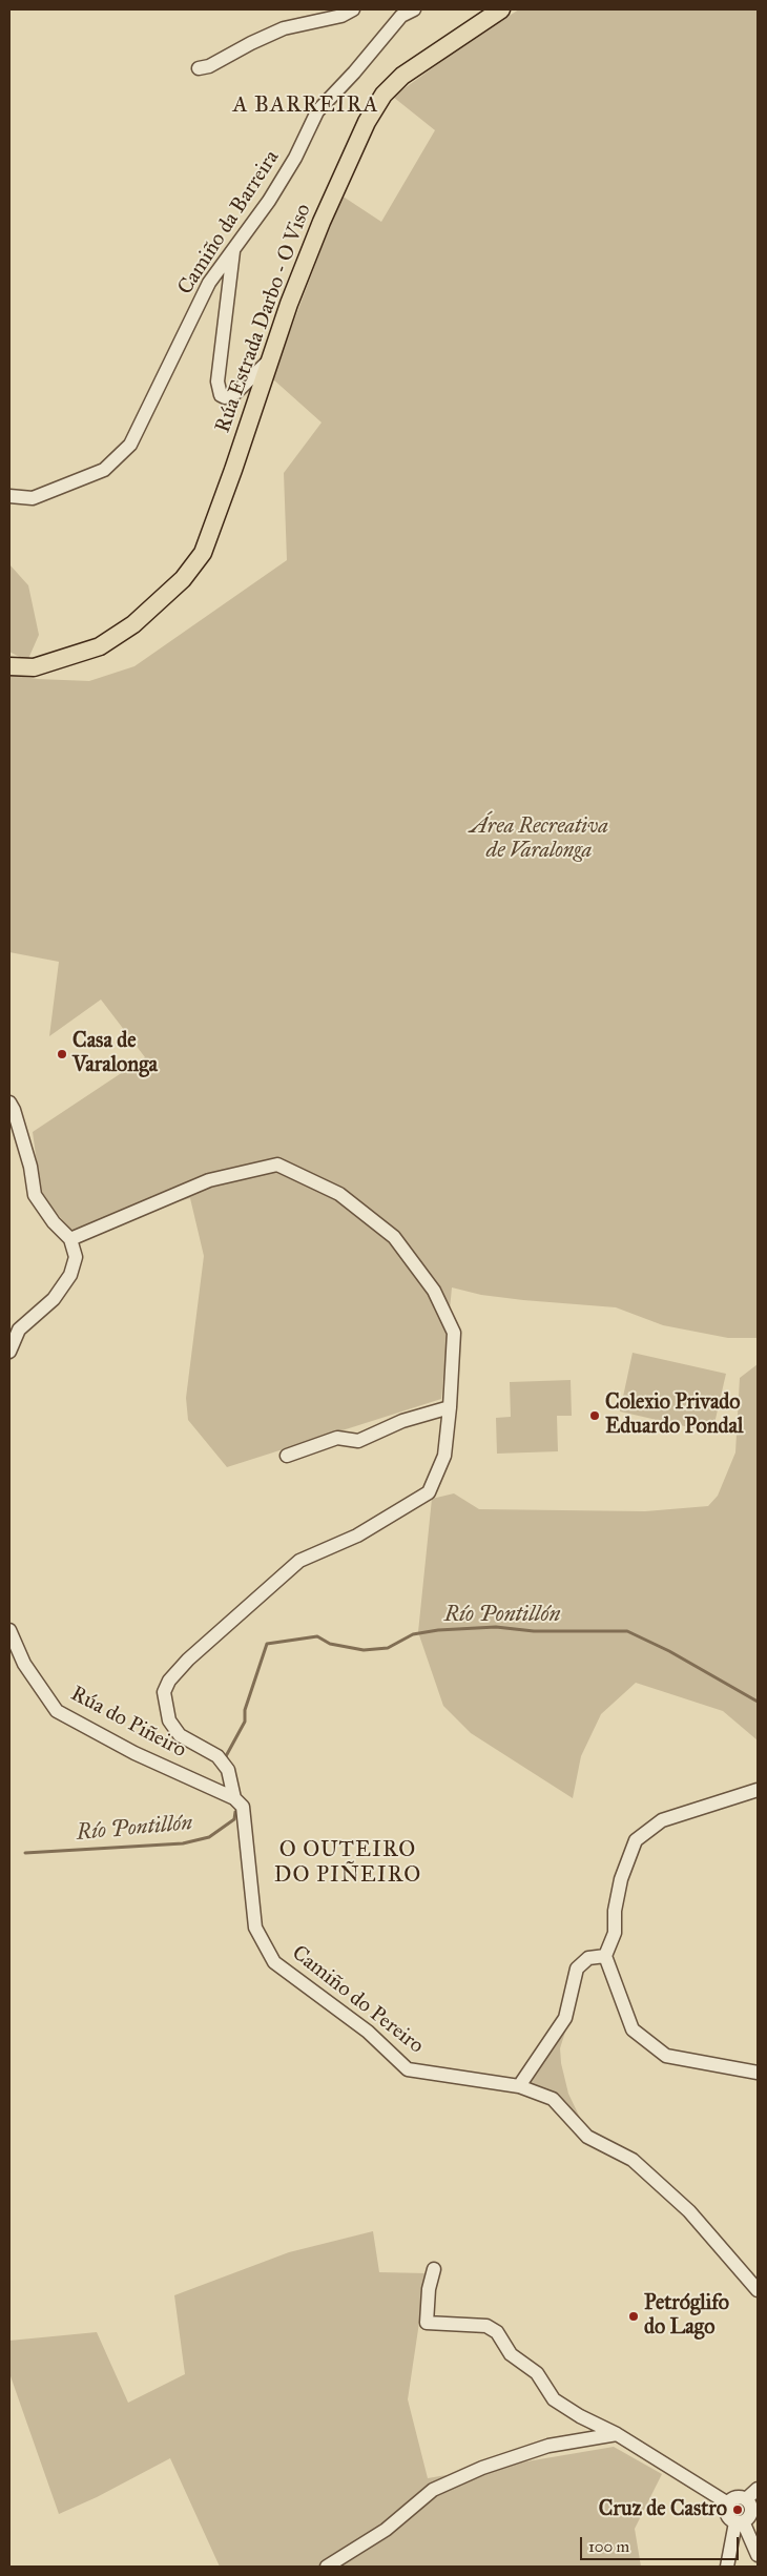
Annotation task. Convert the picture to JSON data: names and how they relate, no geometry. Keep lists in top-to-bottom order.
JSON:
{
  "streets": {
    "main road": ["Rúa Estrada Darbo - O Viso"],
    "street": ["Camiño da Barreira", "Rúa do Piñeiro", "Camiño do Pereiro"]
  },
  "crossings": [
    ["Rúa do Piñeiro", "Camiño do Pereiro"]
  ],
  "districts": ["A BARREIRA", "O OUTEIRO DO PIÑEIRO"],
  "water": ["Río Pontillón"],
  "parks": ["Área Recreativa de Varalonga"],
  "places": [
    "Casa de Varalonga",
    "Colexio Privado Eduardo Pondal",
    "Petróglifo do Lago",
    "Cruz de Castro"
  ],
  "scale_bar": "100 m"
}
